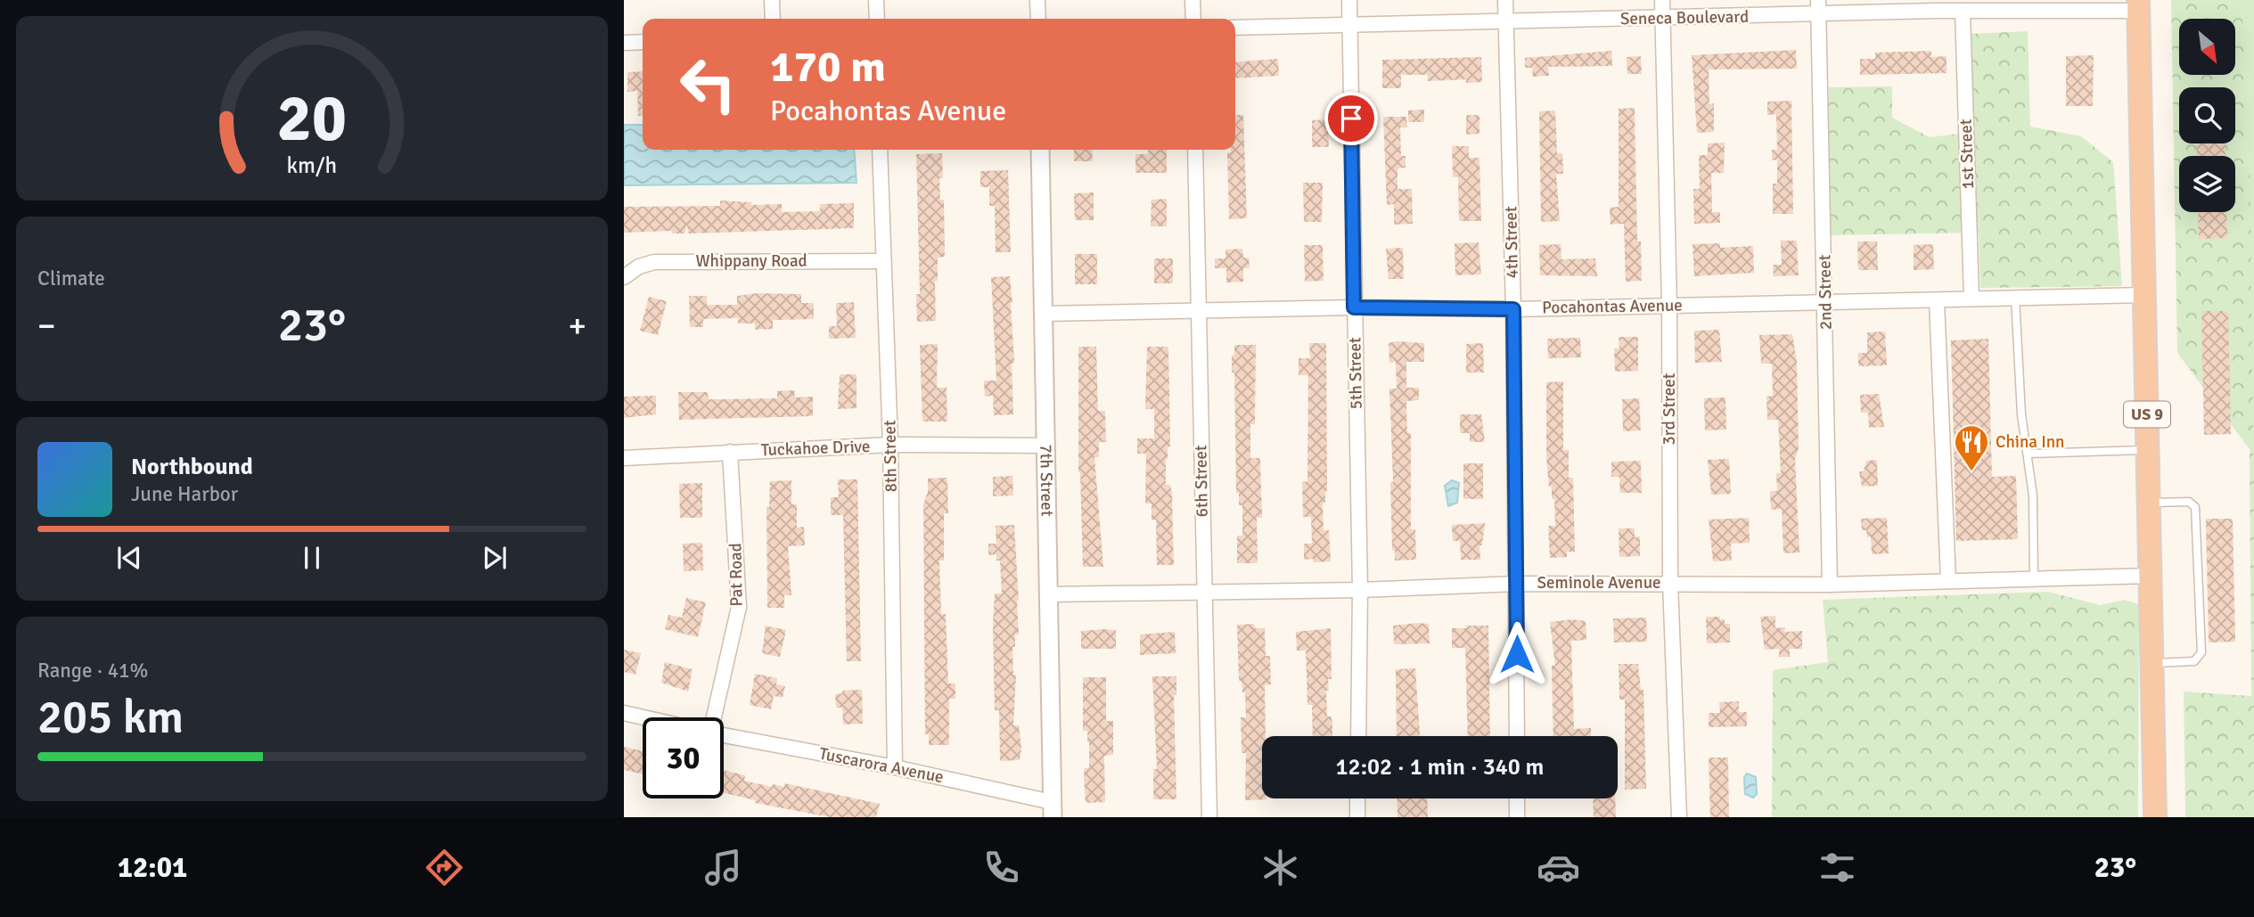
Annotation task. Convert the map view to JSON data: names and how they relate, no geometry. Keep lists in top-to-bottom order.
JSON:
{
  "streets": {
    "highway": ["US 9"],
    "street": [
      "Seneca Boulevard",
      "1st Street",
      "4th Street",
      "Whippany Road",
      "2nd Street",
      "Pocahontas Avenue",
      "5th Street",
      "3rd Street",
      "Tuckahoe Drive",
      "8th Street",
      "7th Street",
      "6th Street",
      "Pat Road",
      "Seminole Avenue",
      "Tuscarora Avenue"
    ]
  },
  "crossings": [
    ["Seneca Boulevard", "1st Street"],
    ["Seneca Boulevard", "4th Street"],
    ["Seneca Boulevard", "2nd Street"],
    ["Seneca Boulevard", "5th Street"],
    ["Seneca Boulevard", "3rd Street"],
    ["Seneca Boulevard", "US 9"],
    ["1st Street", "Pocahontas Avenue"],
    ["4th Street", "Pocahontas Avenue"],
    ["4th Street", "Seminole Avenue"],
    ["Whippany Road", "8th Street"],
    ["2nd Street", "Pocahontas Avenue"],
    ["2nd Street", "Seminole Avenue"],
    ["Pocahontas Avenue", "5th Street"],
    ["Pocahontas Avenue", "3rd Street"],
    ["Pocahontas Avenue", "US 9"],
    ["Pocahontas Avenue", "7th Street"],
    ["Pocahontas Avenue", "6th Street"],
    ["5th Street", "Seminole Avenue"],
    ["3rd Street", "Seminole Avenue"],
    ["US 9", "Seminole Avenue"],
    ["Tuckahoe Drive", "8th Street"],
    ["Tuckahoe Drive", "7th Street"],
    ["Tuckahoe Drive", "Pat Road"],
    ["8th Street", "Tuscarora Avenue"],
    ["7th Street", "Seminole Avenue"],
    ["7th Street", "Tuscarora Avenue"],
    ["6th Street", "Seminole Avenue"]
  ],
  "places": {
    "restaurant": ["China Inn"]
  },
  "north": "bottom right",
  "page": {
    "turn": ["170 m", "Pocahontas Avenue"],
    "tile": [
      "Climate",
      ["Range · 41%", "205 km"]
    ],
    "heat": ["−", "23°", "+"],
    "song": ["Northbound", "June Harbor"],
    "limit": "30",
    "trip": "12:02 · 1 min · 340 m",
    "tabs": ["12:01", "23°"],
    "gauge": ["20", "km/h"]
  }
}
